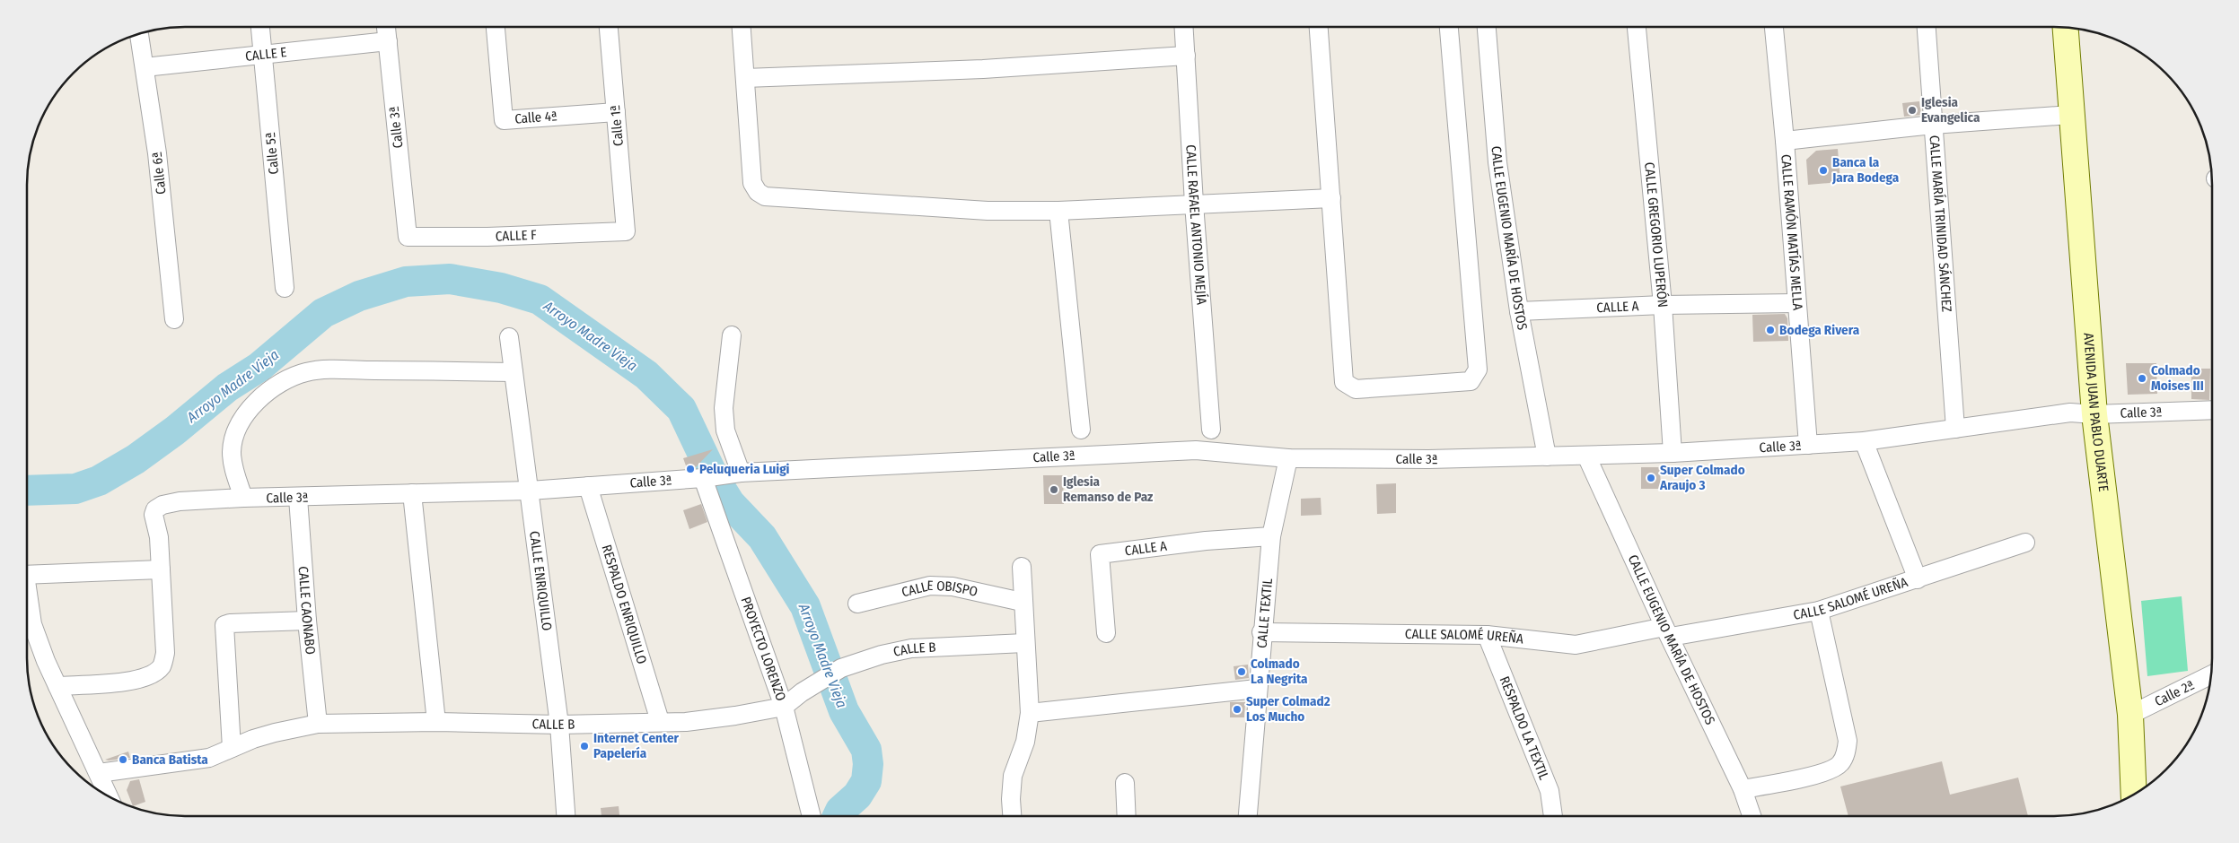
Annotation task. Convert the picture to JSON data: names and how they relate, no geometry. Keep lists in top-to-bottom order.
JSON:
{
  "streets": {
    "main road": ["AVENIDA JUAN PABLO DUARTE"],
    "street": [
      "CALLE E",
      "Calle 4ª",
      "Calle 1ª",
      "Calle 3ª",
      "Calle 5ª",
      "Calle 6ª",
      "CALLE RAFAEL ANTONIO MEJÍA",
      "CALLE MARÍA TRINIDAD SÁNCHEZ",
      "CALLE RAMÓN MATÍAS MELLA",
      "CALLE F",
      "CALLE GREGORIO LUPERÓN",
      "CALLE EUGENIO MARÍA DE HOSTOS",
      "CALLE A",
      "CALLE ENRIQUILLO",
      "CALLE OBISPO",
      "CALLE SALOMÉ UREÑA",
      "RESPALDO ENRIQUILLO",
      "CALLE CAONABO",
      "CALLE TEXTIL",
      "PROYECTO LORENZO",
      "CALLE B",
      "Calle 2ª",
      "RESPALDO LA TEXTIL"
    ]
  },
  "crossings": [
    ["CALLE E", "Calle 3ª"],
    ["CALLE E", "Calle 5ª"],
    ["CALLE E", "Calle 6ª"],
    ["Calle 4ª", "Calle 1ª"],
    ["Calle 1ª", "CALLE F"],
    ["Calle 3ª", "CALLE MARÍA TRINIDAD SÁNCHEZ"],
    ["Calle 3ª", "CALLE RAMÓN MATÍAS MELLA"],
    ["Calle 3ª", "CALLE F"],
    ["Calle 3ª", "CALLE GREGORIO LUPERÓN"],
    ["Calle 3ª", "CALLE EUGENIO MARÍA DE HOSTOS"],
    ["Calle 3ª", "AVENIDA JUAN PABLO DUARTE"],
    ["Calle 3ª", "CALLE ENRIQUILLO"],
    ["Calle 3ª", "RESPALDO ENRIQUILLO"],
    ["Calle 3ª", "CALLE CAONABO"],
    ["Calle 3ª", "CALLE TEXTIL"],
    ["Calle 3ª", "PROYECTO LORENZO"],
    ["CALLE RAMÓN MATÍAS MELLA", "CALLE A"],
    ["CALLE GREGORIO LUPERÓN", "CALLE A"],
    ["CALLE EUGENIO MARÍA DE HOSTOS", "CALLE A"],
    ["CALLE EUGENIO MARÍA DE HOSTOS", "CALLE SALOMÉ UREÑA"],
    ["CALLE A", "CALLE TEXTIL"],
    ["AVENIDA JUAN PABLO DUARTE", "Calle 2ª"],
    ["CALLE ENRIQUILLO", "CALLE B"],
    ["CALLE SALOMÉ UREÑA", "CALLE TEXTIL"],
    ["CALLE SALOMÉ UREÑA", "RESPALDO LA TEXTIL"],
    ["RESPALDO ENRIQUILLO", "CALLE B"],
    ["CALLE CAONABO", "CALLE B"],
    ["PROYECTO LORENZO", "CALLE B"]
  ],
  "water": ["Arroyo Madre Vieja"],
  "places": [
    "Iglesia Evangelica",
    "Banca la Jara Bodega",
    "Bodega Rivera",
    "Colmado Moises III",
    "Peluqueria Luigi",
    "Super Colmado Araujo 3",
    "Iglesia Remanso de Paz",
    "Colmado La Negrita",
    "Super Colmad2 Los Mucho",
    "Internet Center Papelería",
    "Banca Batista"
  ]
}
